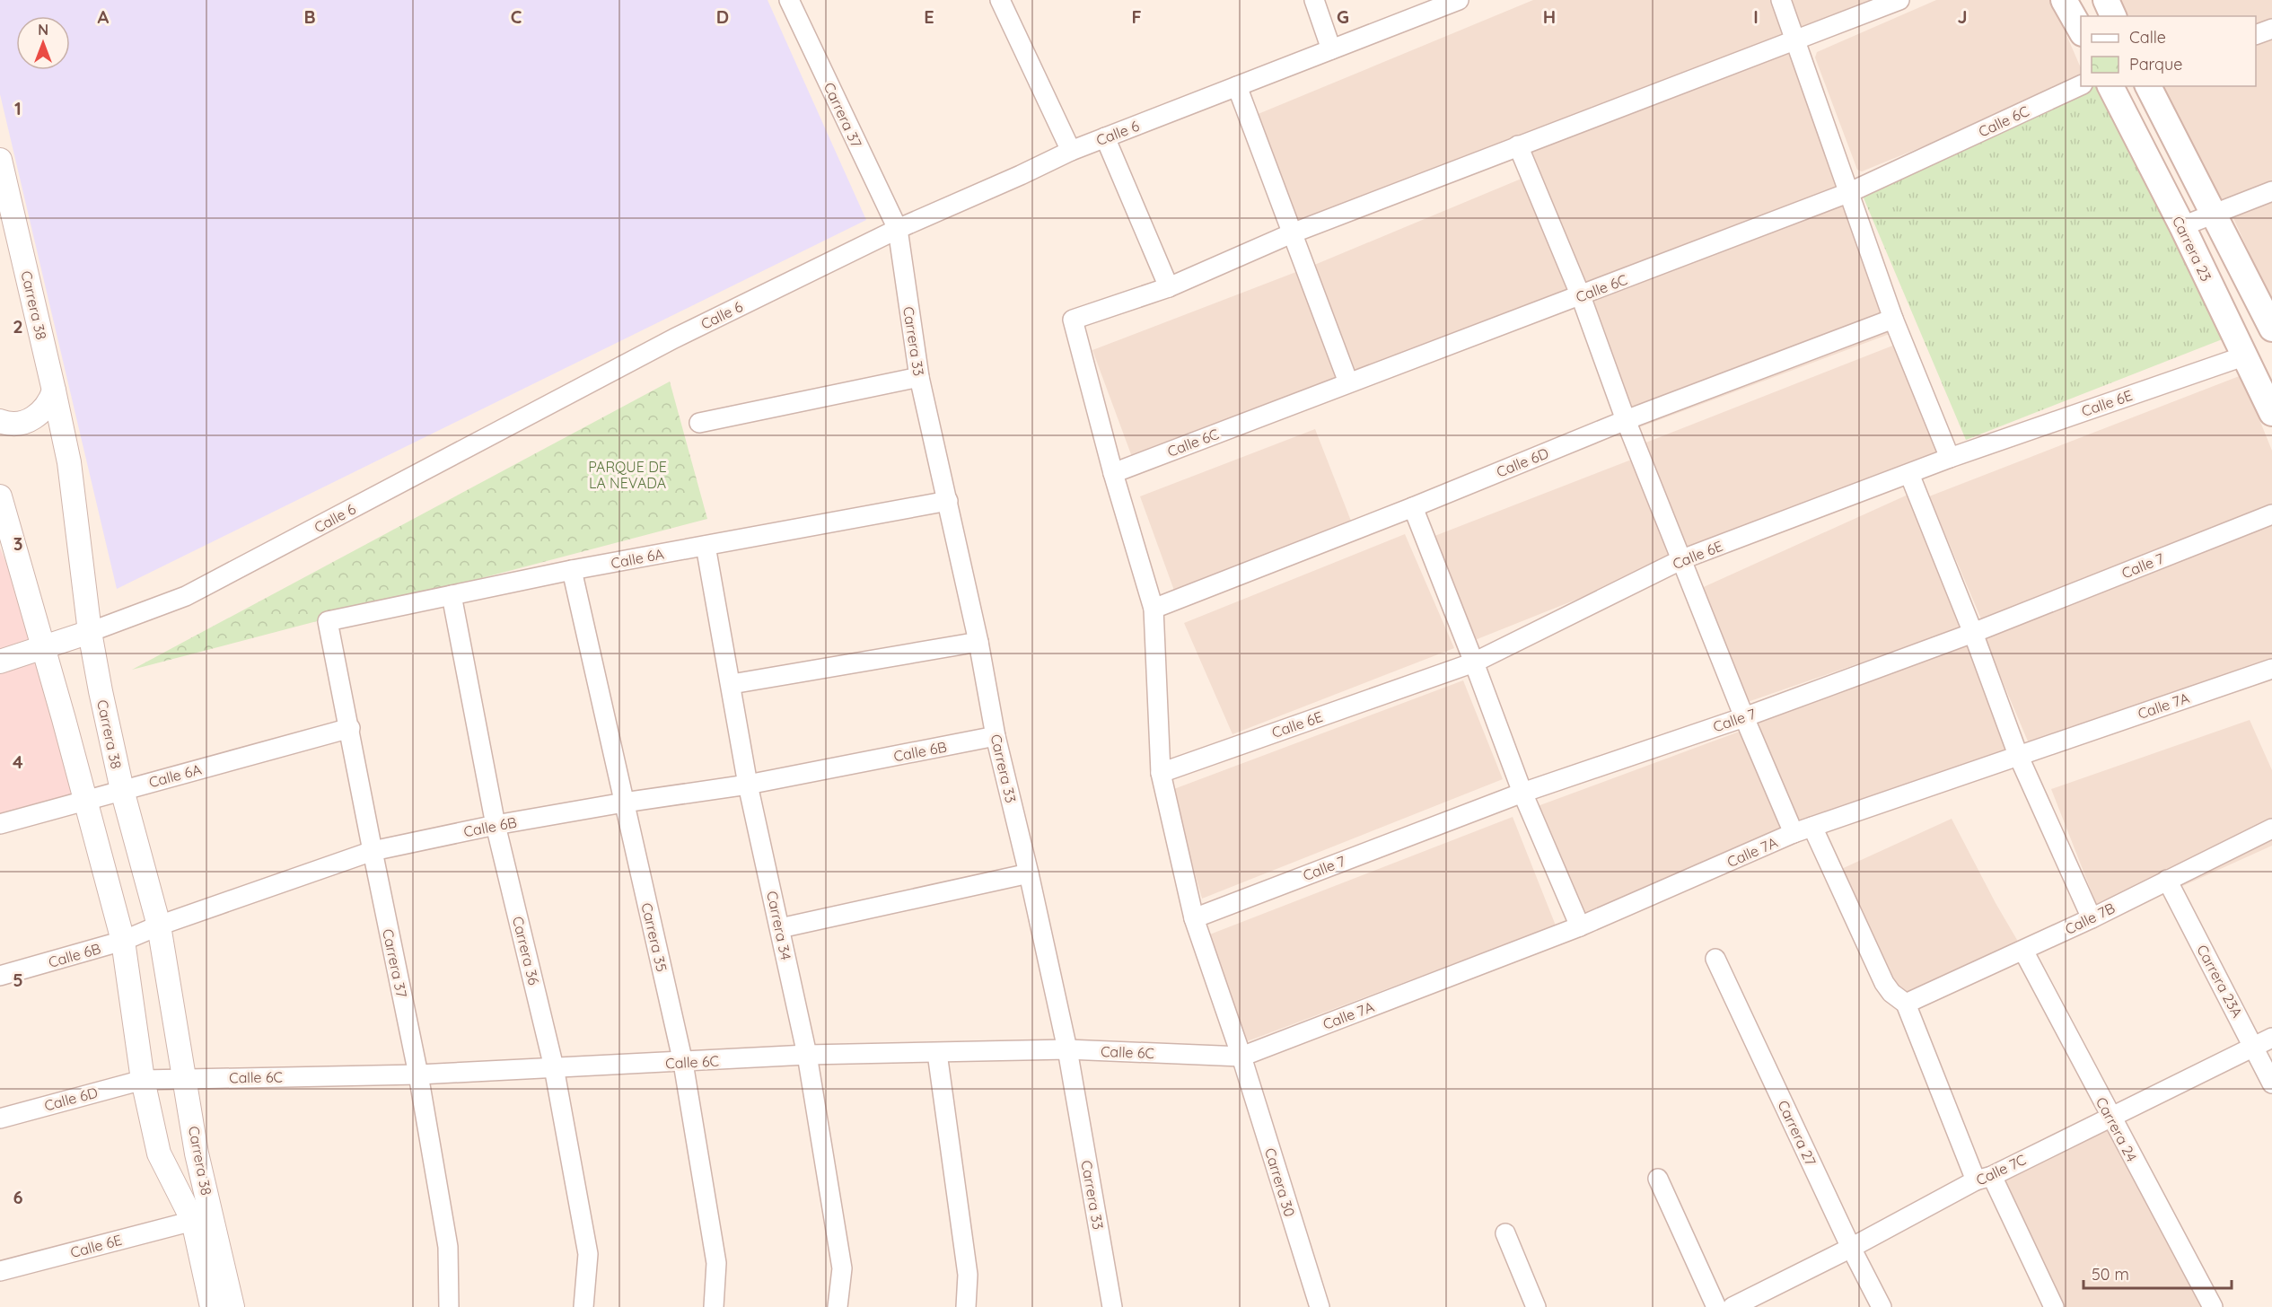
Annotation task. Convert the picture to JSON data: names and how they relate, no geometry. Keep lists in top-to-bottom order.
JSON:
{
  "streets": {
    "main road": ["Carrera 23"],
    "street": [
      "Carrera 37",
      "Calle 6C",
      "Calle 6",
      "Carrera 38",
      "Carrera 33",
      "Calle 6E",
      "Calle 6D",
      "Calle 6A",
      "Calle 7",
      "Calle 7A",
      "Calle 6B",
      "Calle 7B",
      "Carrera 34",
      "Carrera 35",
      "Carrera 36",
      "Carrera 23A",
      "Carrera 24",
      "Carrera 27",
      "Calle 7C",
      "Carrera 30"
    ]
  },
  "crossings": [
    ["Carrera 37", "Calle 6C"],
    ["Carrera 37", "Calle 6"],
    ["Carrera 37", "Carrera 33"],
    ["Carrera 37", "Calle 6A"],
    ["Carrera 37", "Calle 6B"],
    ["Calle 6C", "Carrera 38"],
    ["Calle 6C", "Carrera 33"],
    ["Calle 6C", "Calle 6D"],
    ["Calle 6C", "Calle 7A"],
    ["Calle 6C", "Carrera 34"],
    ["Calle 6C", "Carrera 35"],
    ["Calle 6C", "Carrera 36"],
    ["Calle 6C", "Carrera 30"],
    ["Calle 6", "Carrera 38"],
    ["Calle 6", "Carrera 33"],
    ["Carrera 23", "Calle 6E"],
    ["Carrera 38", "Calle 6E"],
    ["Carrera 38", "Calle 6D"],
    ["Carrera 38", "Calle 6A"],
    ["Carrera 38", "Calle 6B"],
    ["Carrera 33", "Calle 6A"],
    ["Carrera 33", "Calle 6B"],
    ["Calle 6E", "Carrera 30"],
    ["Calle 6D", "Carrera 30"],
    ["Calle 6A", "Carrera 34"],
    ["Calle 6A", "Carrera 35"],
    ["Calle 6A", "Carrera 36"],
    ["Calle 7", "Carrera 30"],
    ["Calle 7A", "Carrera 30"],
    ["Calle 6B", "Carrera 34"],
    ["Calle 6B", "Carrera 35"],
    ["Calle 6B", "Carrera 36"],
    ["Calle 7B", "Carrera 23A"],
    ["Calle 7B", "Carrera 24"],
    ["Carrera 23A", "Calle 7C"],
    ["Carrera 24", "Calle 7C"],
    ["Carrera 27", "Calle 7C"]
  ],
  "parks": ["PARQUE DE LA NEVADA"],
  "legend": ["Calle", "Parque"],
  "scale_bar": "50 m",
  "north": "top",
  "grid": {
    "columns": [
      "A",
      "B",
      "C",
      "D",
      "E",
      "F",
      "G",
      "H",
      "I",
      "J"
    ],
    "rows": [
      "1",
      "2",
      "3",
      "4",
      "5",
      "6"
    ]
  }
}
